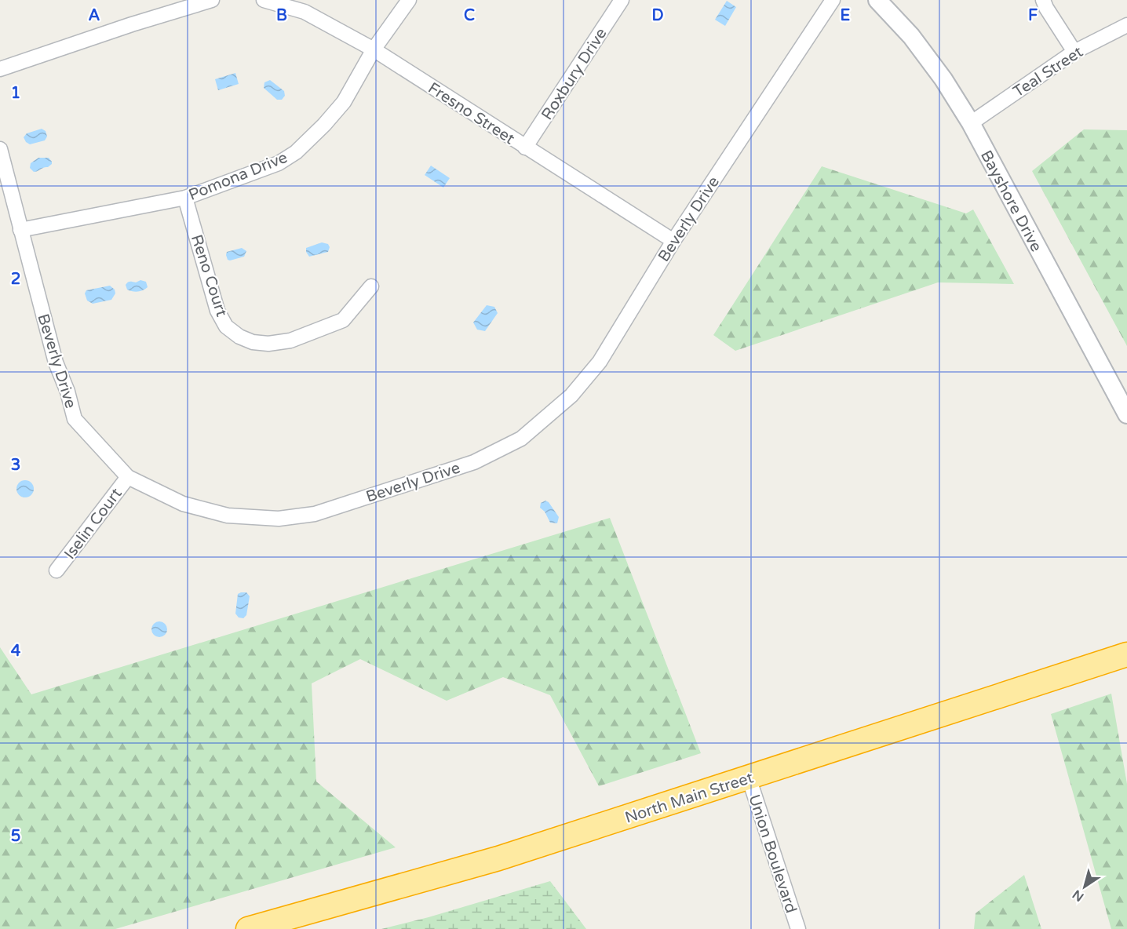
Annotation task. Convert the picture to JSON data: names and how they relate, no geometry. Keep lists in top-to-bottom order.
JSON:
{
  "streets": {
    "highway": ["North Main Street"],
    "street": [
      "Teal Street",
      "Roxbury Drive",
      "Fresno Street",
      "Pomona Drive",
      "Bayshore Drive",
      "Beverly Drive",
      "Reno Court",
      "Iselin Court",
      "Union Boulevard"
    ]
  },
  "crossings": [
    ["Teal Street", "Bayshore Drive"],
    ["Roxbury Drive", "Fresno Street"],
    ["Fresno Street", "Pomona Drive"],
    ["Fresno Street", "Beverly Drive"],
    ["Pomona Drive", "Beverly Drive"],
    ["Pomona Drive", "Reno Court"],
    ["Beverly Drive", "Iselin Court"],
    ["North Main Street", "Union Boulevard"]
  ],
  "north": "bottom left",
  "grid": {
    "columns": [
      "A",
      "B",
      "C",
      "D",
      "E",
      "F"
    ],
    "rows": [
      "1",
      "2",
      "3",
      "4",
      "5"
    ]
  }
}
